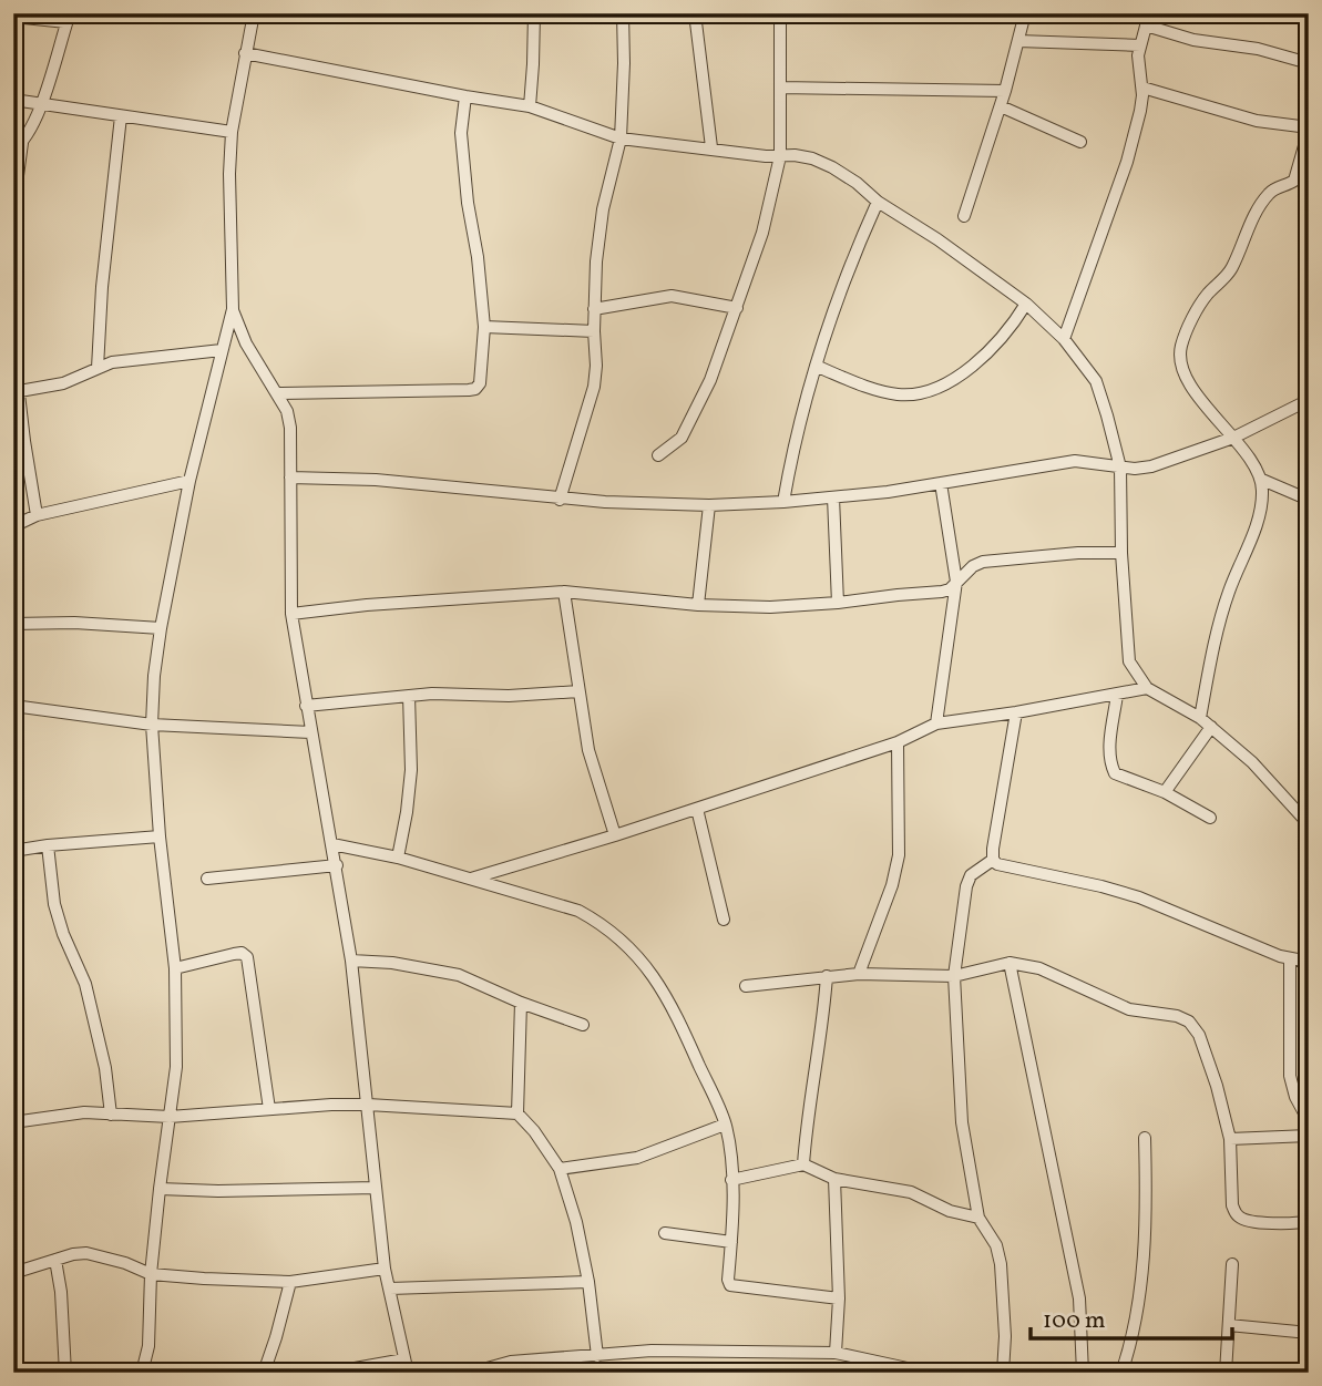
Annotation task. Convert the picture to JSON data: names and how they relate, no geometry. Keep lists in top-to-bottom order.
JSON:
{
  "scale_bar": "100 m"
}
